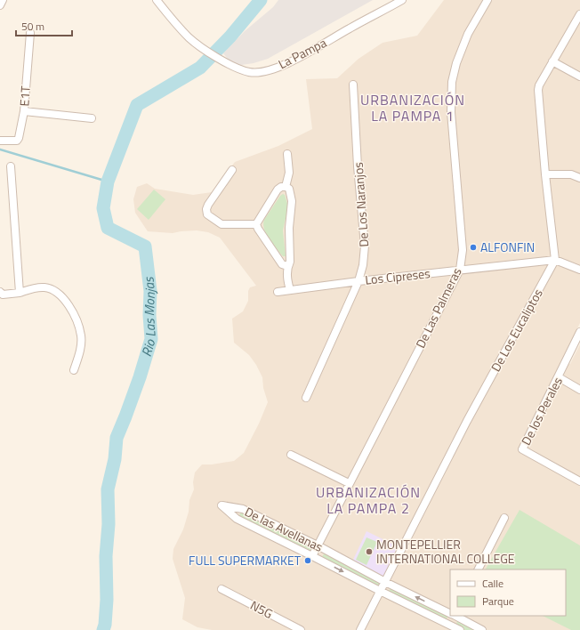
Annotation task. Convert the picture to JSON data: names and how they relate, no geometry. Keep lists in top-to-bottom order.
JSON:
{
  "streets": {
    "street": [
      "La Pampa",
      "E1T",
      "De Los Naranjos",
      "Los Cipreses",
      "De Las Palmeras",
      "De Los Eucaliptos",
      "De los Perales",
      "De las Avellanas",
      "N5G"
    ]
  },
  "crossings": [
    ["De Los Naranjos", "Los Cipreses"],
    ["Los Cipreses", "De Las Palmeras"],
    ["Los Cipreses", "De Los Eucaliptos"],
    ["De Las Palmeras", "De las Avellanas"],
    ["De Los Eucaliptos", "De las Avellanas"]
  ],
  "districts": ["URBANIZACIÓN LA PAMPA 1", "URBANIZACIÓN LA PAMPA 2"],
  "water": ["Rio Las Monjas"],
  "places": ["ALFONFIN", "MONTEPELLIER INTERNATIONAL COLLEGE", "FULL SUPERMARKET"],
  "legend": ["Calle", "Parque"],
  "scale_bar": "50 m"
}
